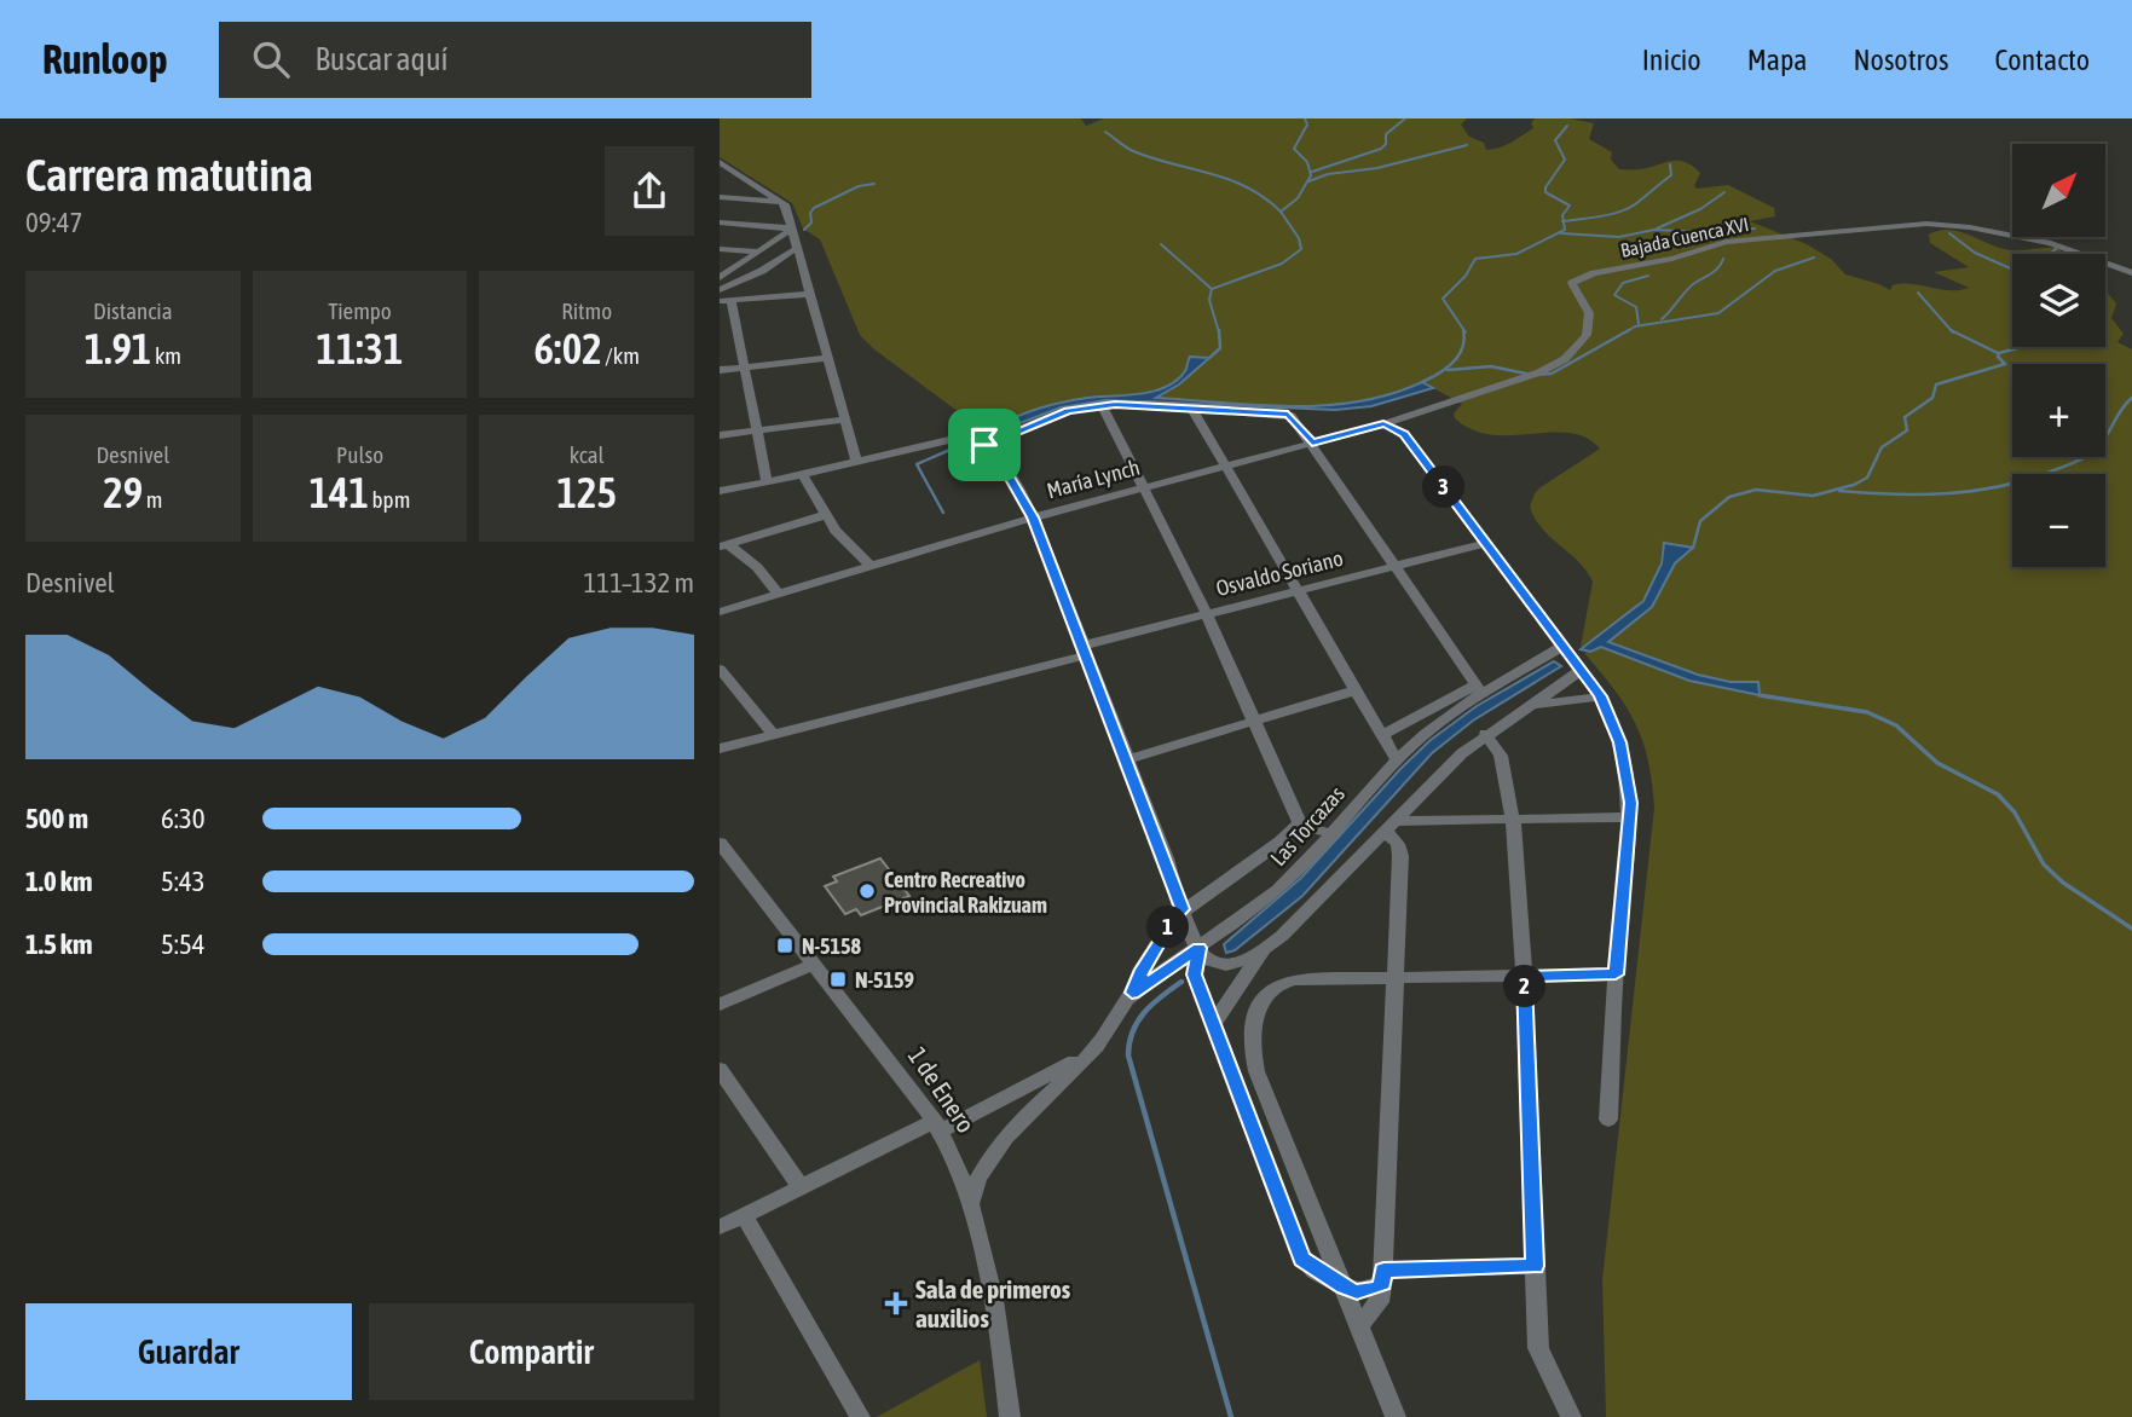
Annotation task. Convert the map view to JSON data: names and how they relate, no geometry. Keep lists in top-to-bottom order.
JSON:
{
  "streets": {
    "street": [
      "Bajada Cuenca XVI",
      "María Lynch",
      "Osvaldo Soriano",
      "Las Torcazas",
      "1 de Enero"
    ]
  },
  "crossings": [
    ["Bajada Cuenca XVI", "María Lynch"],
    ["Las Torcazas", "1 de Enero"]
  ],
  "places": {
    "other": ["Centro Recreativo Provincial Rakizuam"],
    "transit": ["N-5158", "N-5159"],
    "health": ["Sala de primeros auxilios"]
  },
  "north": "top right",
  "page": {
    "header": "Runloop",
    "search": "Buscar aquí",
    "nav": [
      "Inicio",
      "Mapa",
      "Nosotros",
      "Contacto"
    ],
    "heading": ["Carrera matutina", "09:47"],
    "map_buttons": ["+", "−"],
    "stats": [
      ["Distancia", "1.91 km"],
      ["Tiempo", "11:31"],
      ["Ritmo", "6:02 /km"],
      ["Desnivel", "29 m"],
      ["Pulso", "141 bpm"],
      ["kcal", "125"]
    ],
    "pins": ["3", "1", "2"],
    "chart": ["Desnivel", "111–132 m"],
    "list": [
      {
        "name": "500 m",
        "note": "6:30"
      },
      {
        "name": "1.0 km",
        "note": "5:43"
      },
      {
        "name": "1.5 km",
        "note": "5:54"
      }
    ],
    "buttons": ["Guardar", "Compartir"]
  }
}
